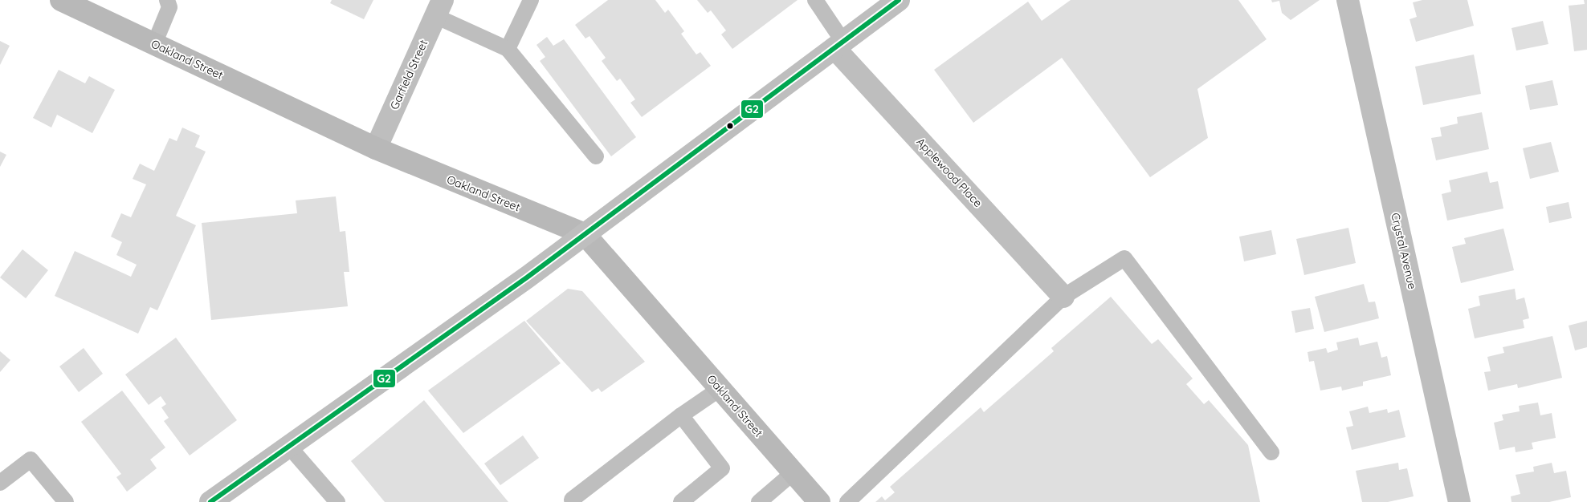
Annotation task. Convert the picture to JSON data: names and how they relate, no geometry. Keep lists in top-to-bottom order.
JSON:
{
  "streets": {
    "main road": ["Oakland Street"],
    "street": ["Garfield Street", "Applewood Place", "Crystal Avenue"]
  },
  "crossings": [
    ["Oakland Street", "Garfield Street"]
  ],
  "lines": ["transit line G2"]
}
